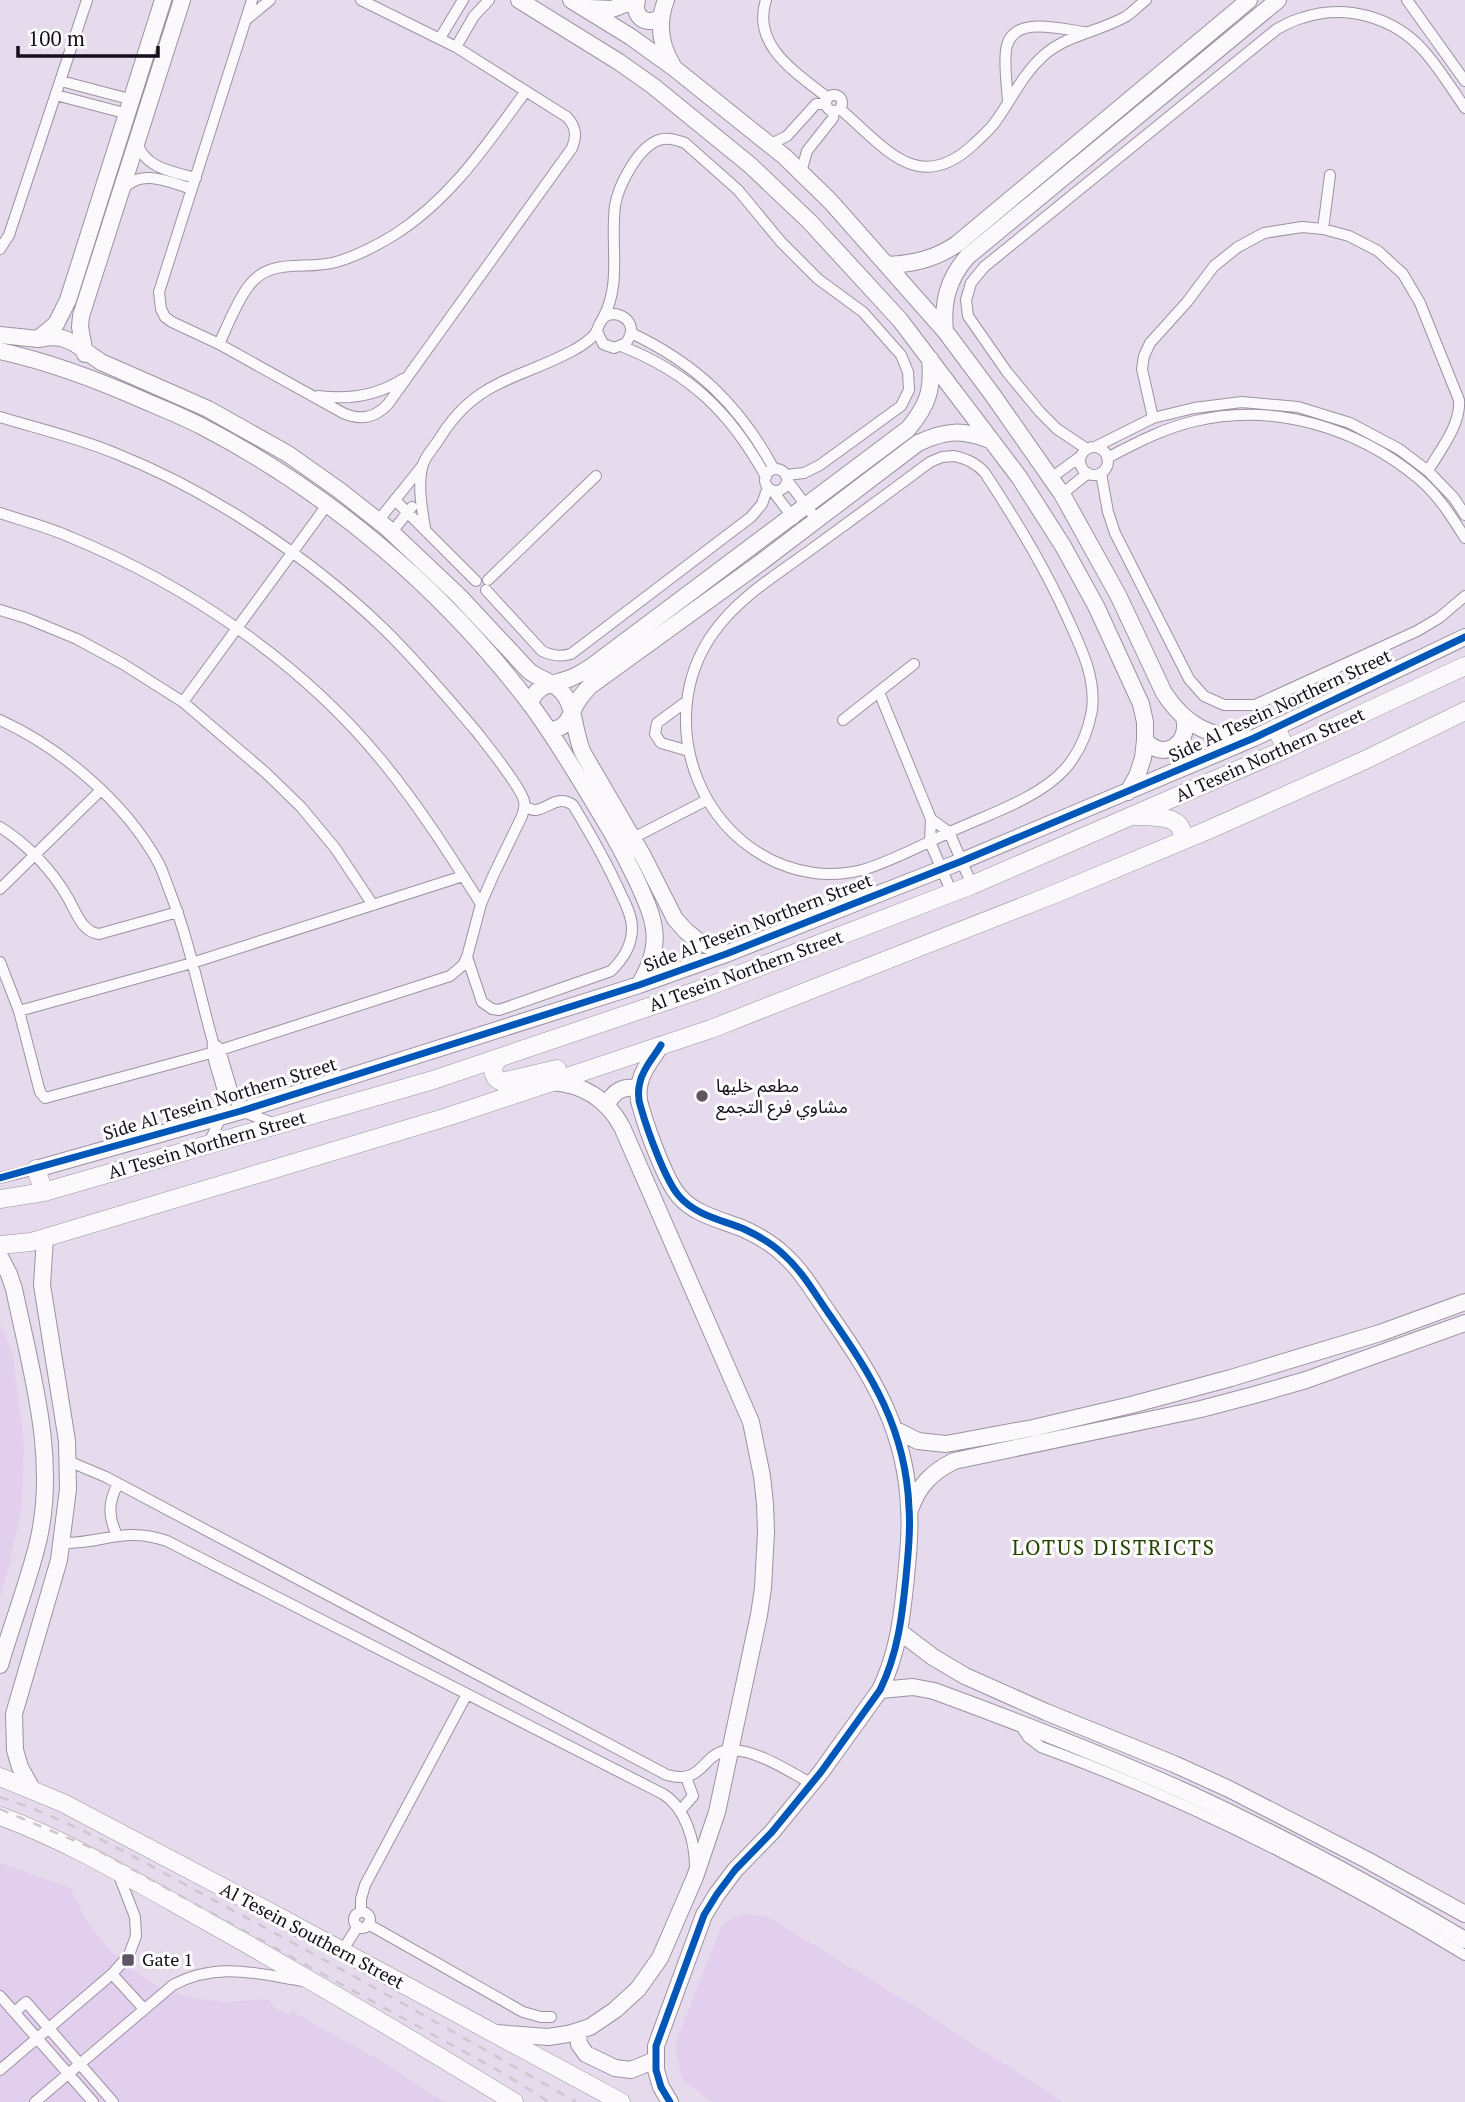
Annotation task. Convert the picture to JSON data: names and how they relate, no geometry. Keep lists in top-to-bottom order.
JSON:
{
  "streets": {
    "main road": ["Al Tesein Northern Street", "Al Tesein Southern Street"],
    "street": ["Side Al Tesein Northern Street"]
  },
  "districts": ["LOTUS DISTRICTS"],
  "places": {
    "other": ["مطعم خليها مشاوي فرع التجمع"],
    "transit": ["Gate 1"]
  },
  "scale_bar": "100 m"
}
